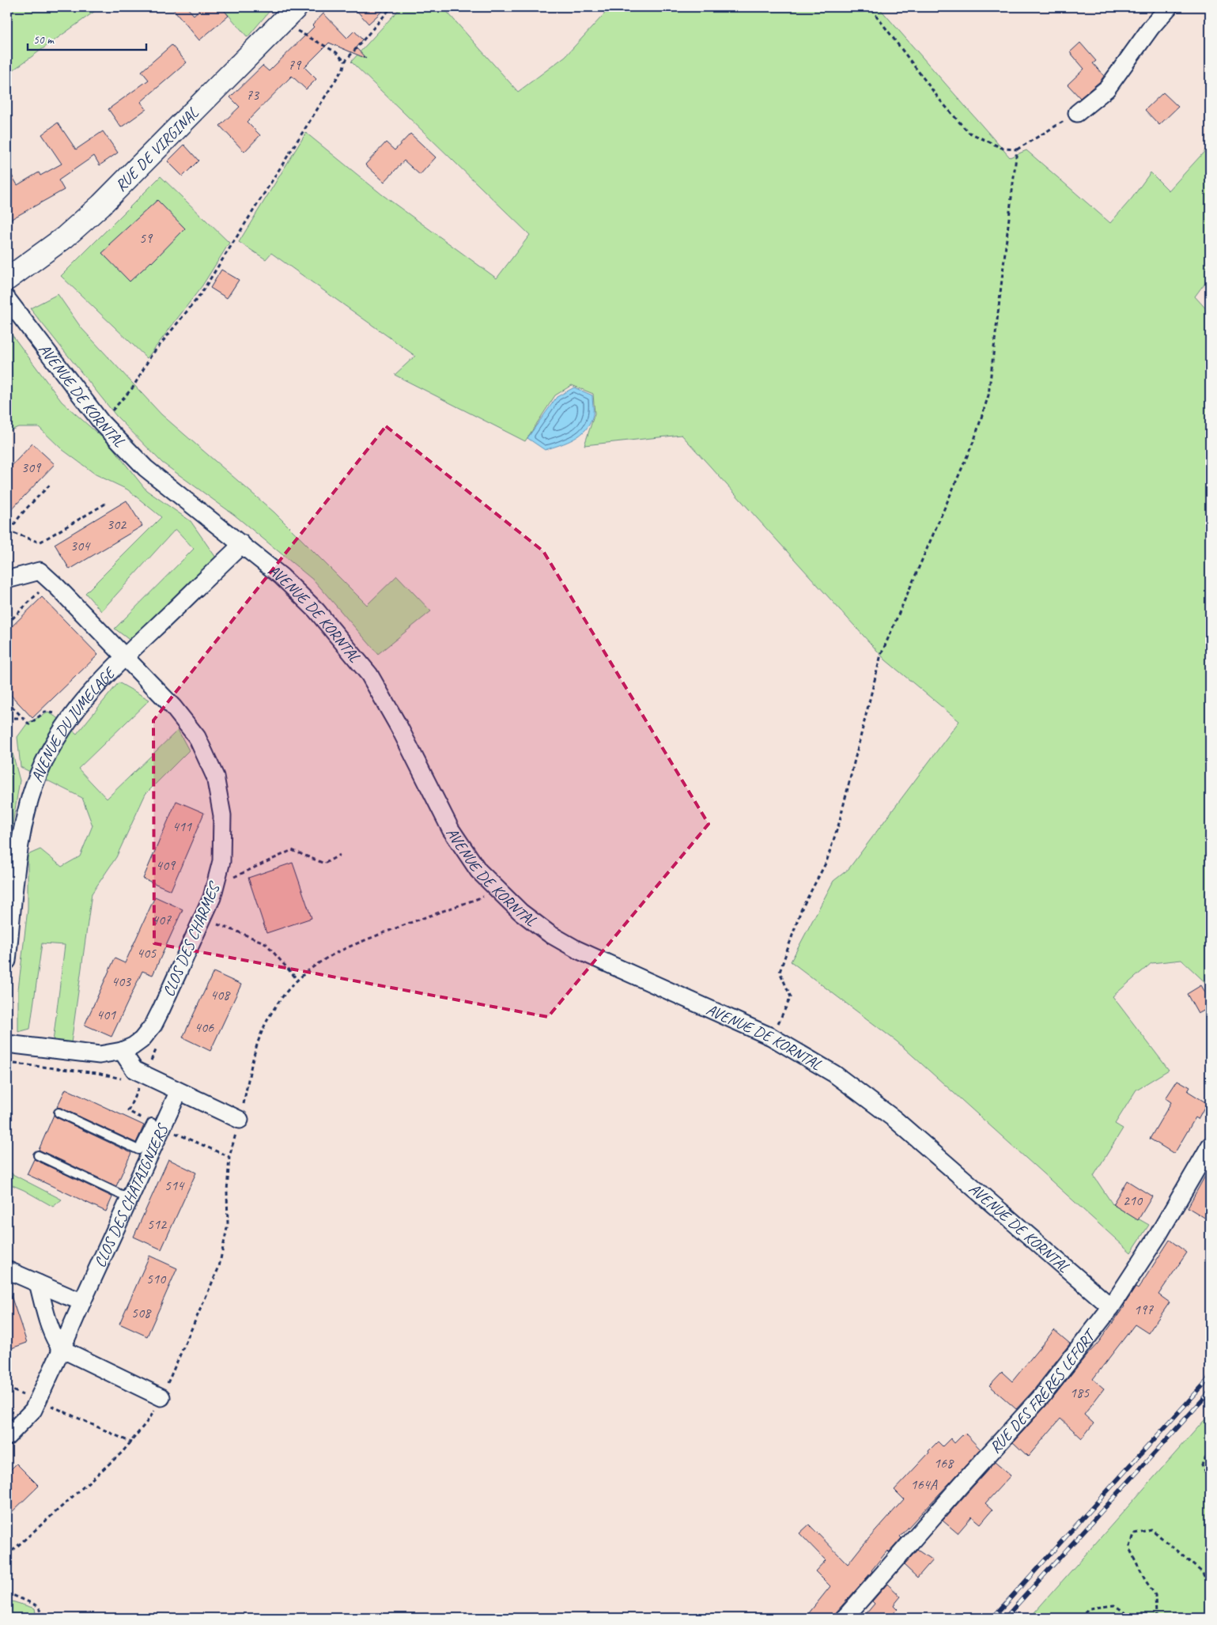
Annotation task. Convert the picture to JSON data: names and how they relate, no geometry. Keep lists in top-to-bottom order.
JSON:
{
  "streets": {
    "street": [
      "RUE DE VIRGINAL",
      "AVENUE DE KORNTAL",
      "AVENUE DU JUMELAGE",
      "CLOS DES CHARMES",
      "CLOS DES CHÂTAIGNIERS",
      "RUE DES FRÈRES LEFORT"
    ]
  },
  "crossings": [
    ["AVENUE DE KORNTAL", "AVENUE DU JUMELAGE"],
    ["AVENUE DE KORNTAL", "RUE DES FRÈRES LEFORT"],
    ["AVENUE DU JUMELAGE", "CLOS DES CHARMES"]
  ],
  "house_numbers": [
    "79",
    "73",
    "59",
    "309",
    "302",
    "304",
    "411",
    "409",
    "407",
    "405",
    "403",
    "408",
    "401",
    "406",
    "514",
    "210",
    "512",
    "510",
    "197",
    "508",
    "185",
    "168",
    "164A"
  ],
  "scale_bar": "50 m"
}
